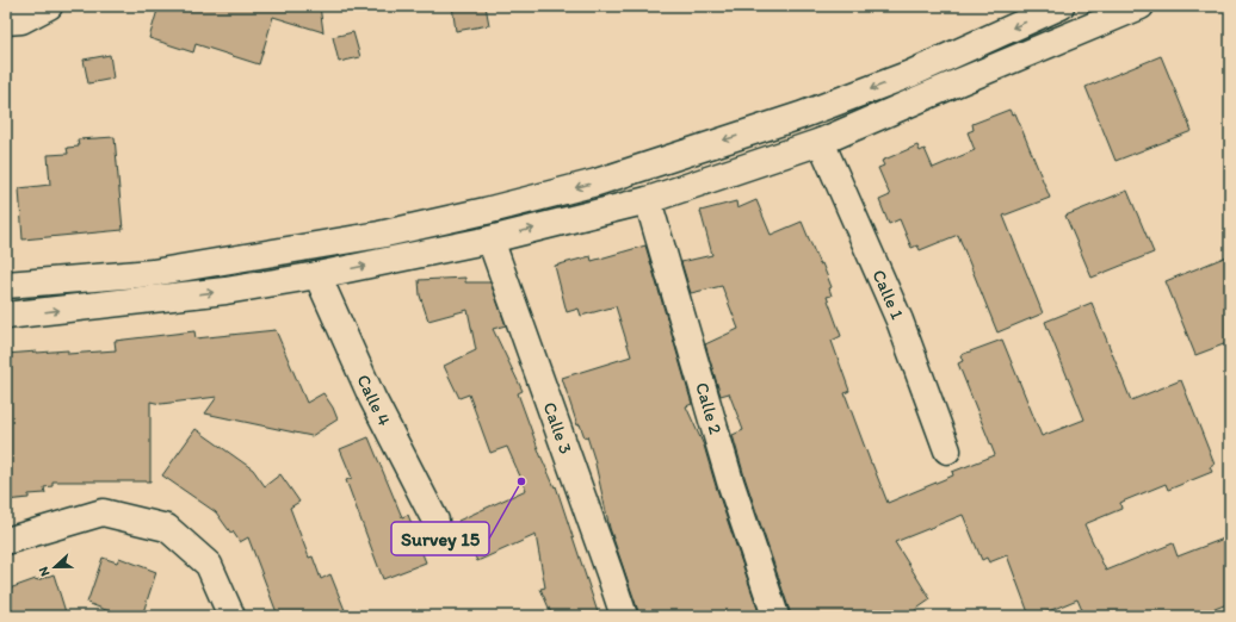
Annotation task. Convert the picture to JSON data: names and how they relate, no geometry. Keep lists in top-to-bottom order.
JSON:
{
  "streets": {
    "street": [
      "Calle 1",
      "Calle 4",
      "Calle 2",
      "Calle 3"
    ]
  },
  "places": ["Survey 15"],
  "north": "left"
}
